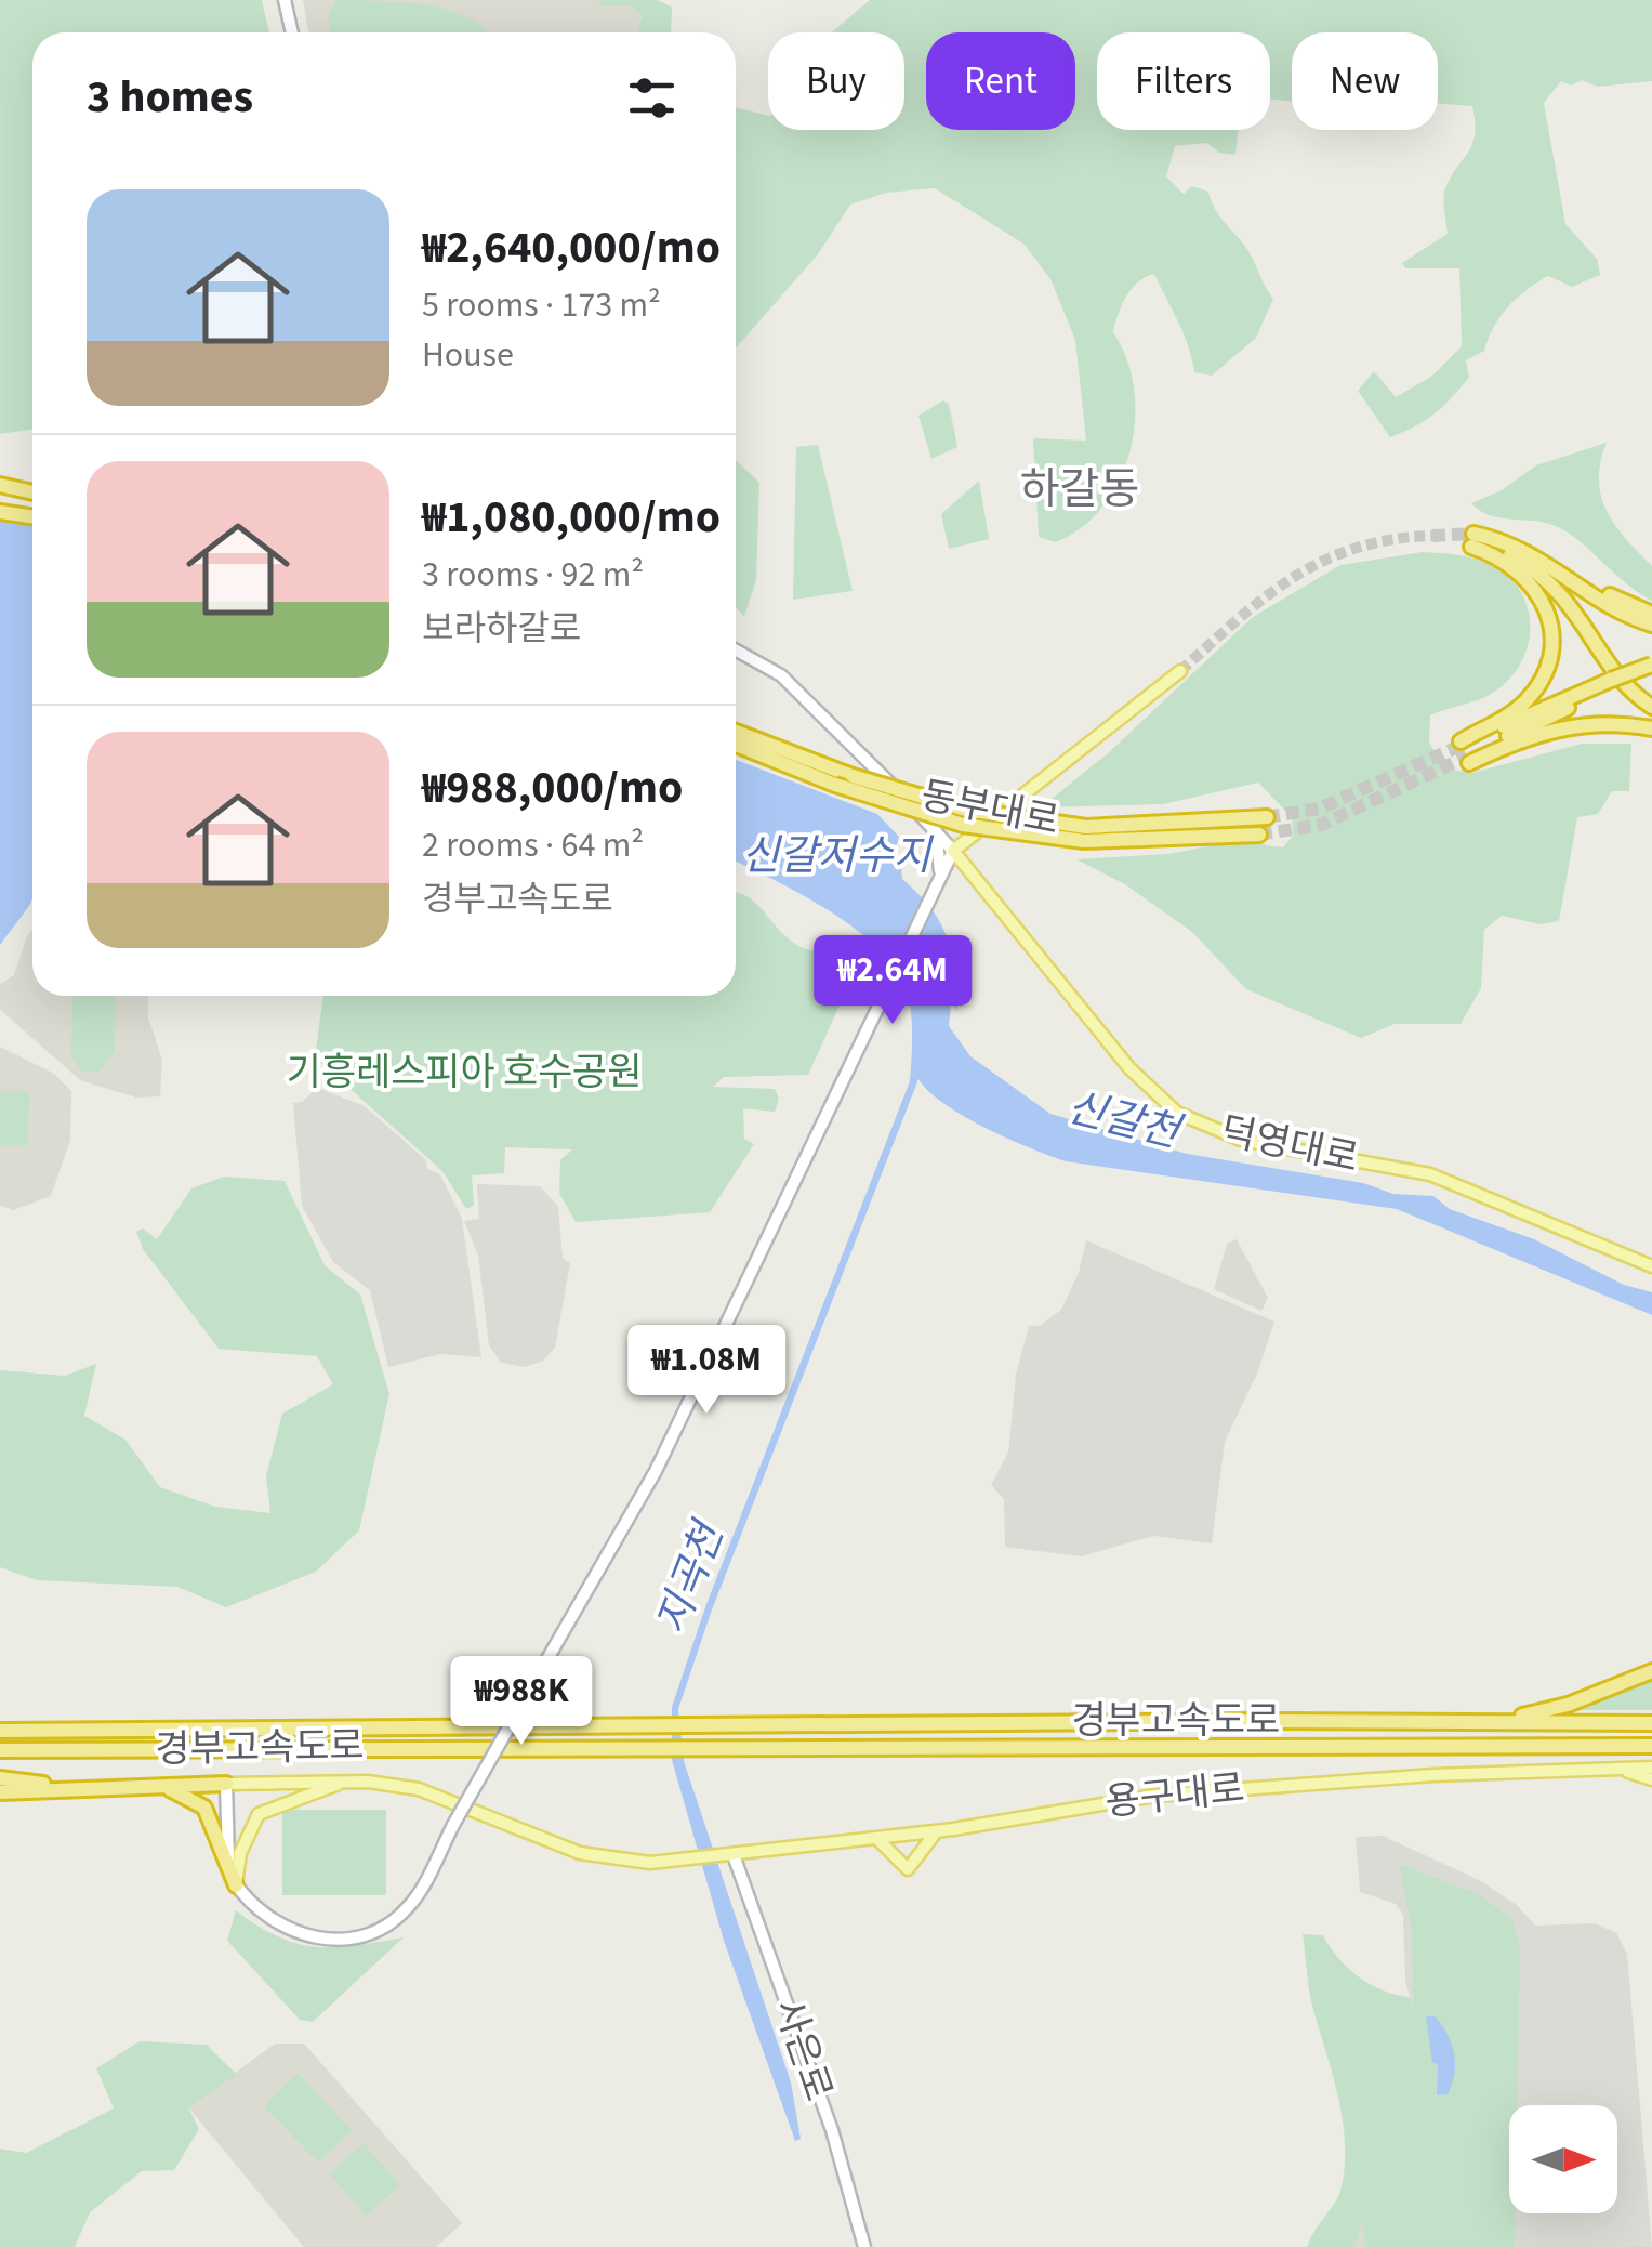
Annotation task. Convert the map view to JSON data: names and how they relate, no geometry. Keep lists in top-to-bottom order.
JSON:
{
  "streets": {
    "highway": ["동부대로", "경부고속도로"],
    "main road": ["덕영대로", "용구대로", "사은로"]
  },
  "crossings": [
    ["용구대로", "사은로"]
  ],
  "districts": ["하갈동"],
  "water": ["신갈저수지", "신갈천", "지곡천"],
  "parks": ["기흥레스피아 호수공원"],
  "north": "right",
  "page": {
    "chip": [
      "Buy",
      "Rent",
      "Filters",
      "New"
    ],
    "heading": "3 homes",
    "list": [
      {
        "name": "₩2,640,000/mo",
        "note": "5 rooms · 173 m² · House"
      },
      {
        "name": "₩1,080,000/mo",
        "note": "3 rooms · 92 m² · 보라하갈로"
      },
      {
        "name": "₩988,000/mo",
        "note": "2 rooms · 64 m² · 경부고속도로"
      }
    ],
    "price": ["₩2.64M", "₩1.08M", "₩988K"]
  }
}
